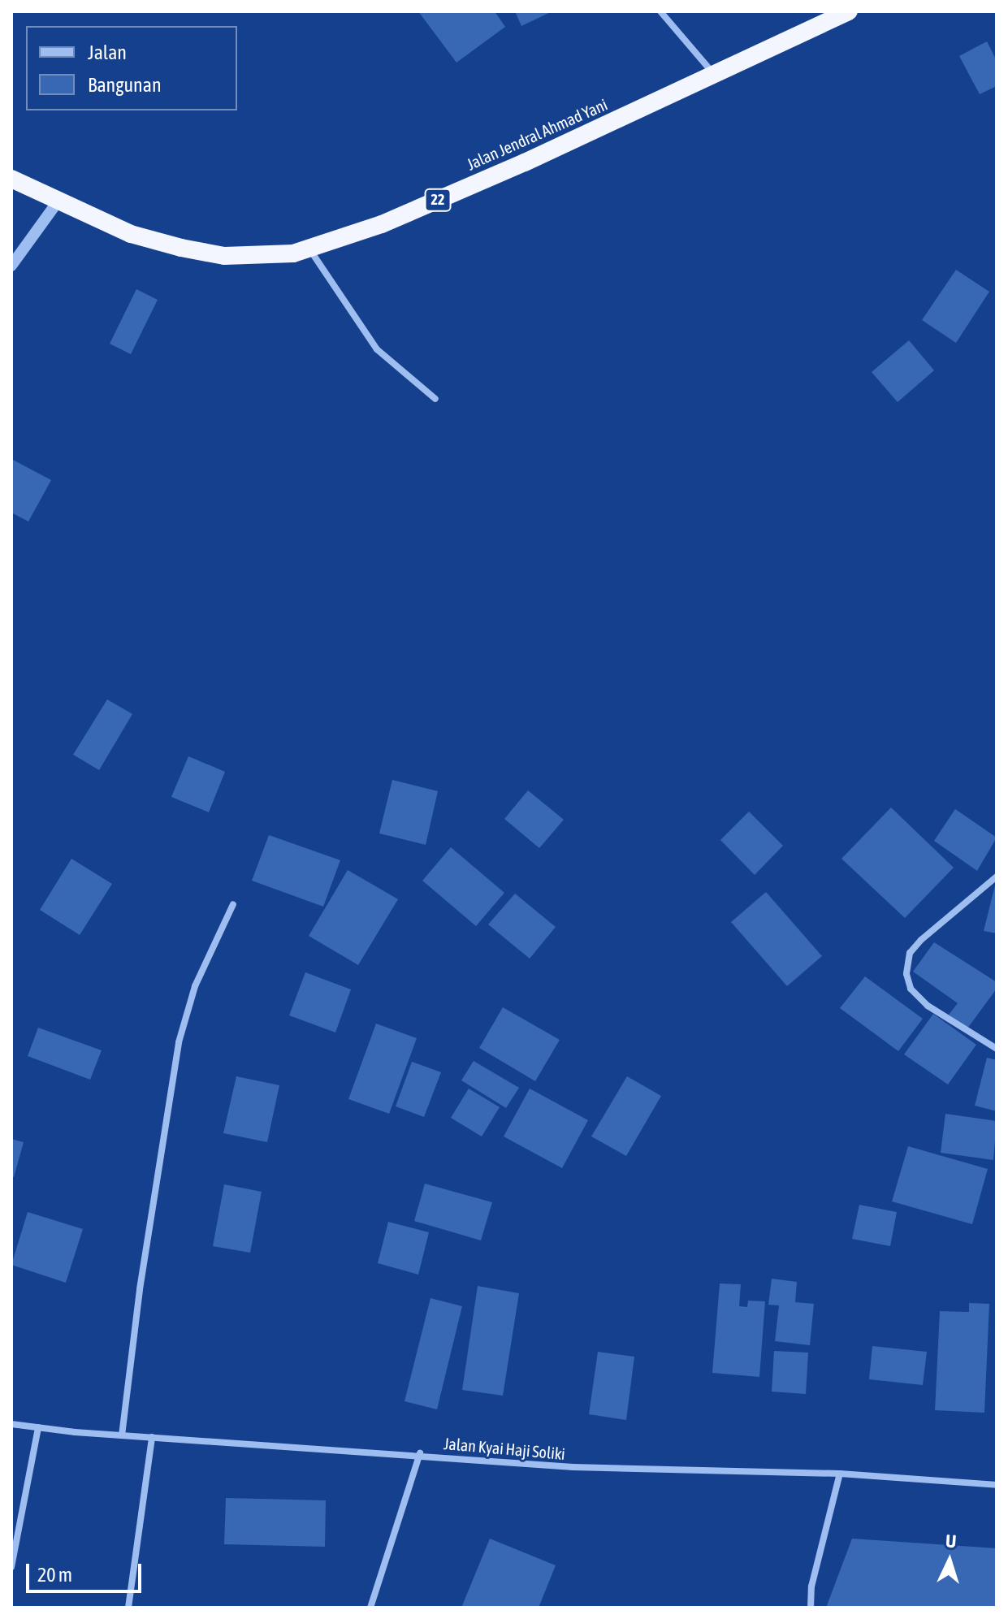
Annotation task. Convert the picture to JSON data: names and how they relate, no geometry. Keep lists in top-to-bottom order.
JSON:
{
  "streets": {
    "highway": ["Jalan Jendral Ahmad Yani", "22"],
    "street": ["Jalan Kyai Haji Soliki"]
  },
  "legend": ["Jalan", "Bangunan"],
  "scale_bar": "20 m",
  "north": "top"
}
